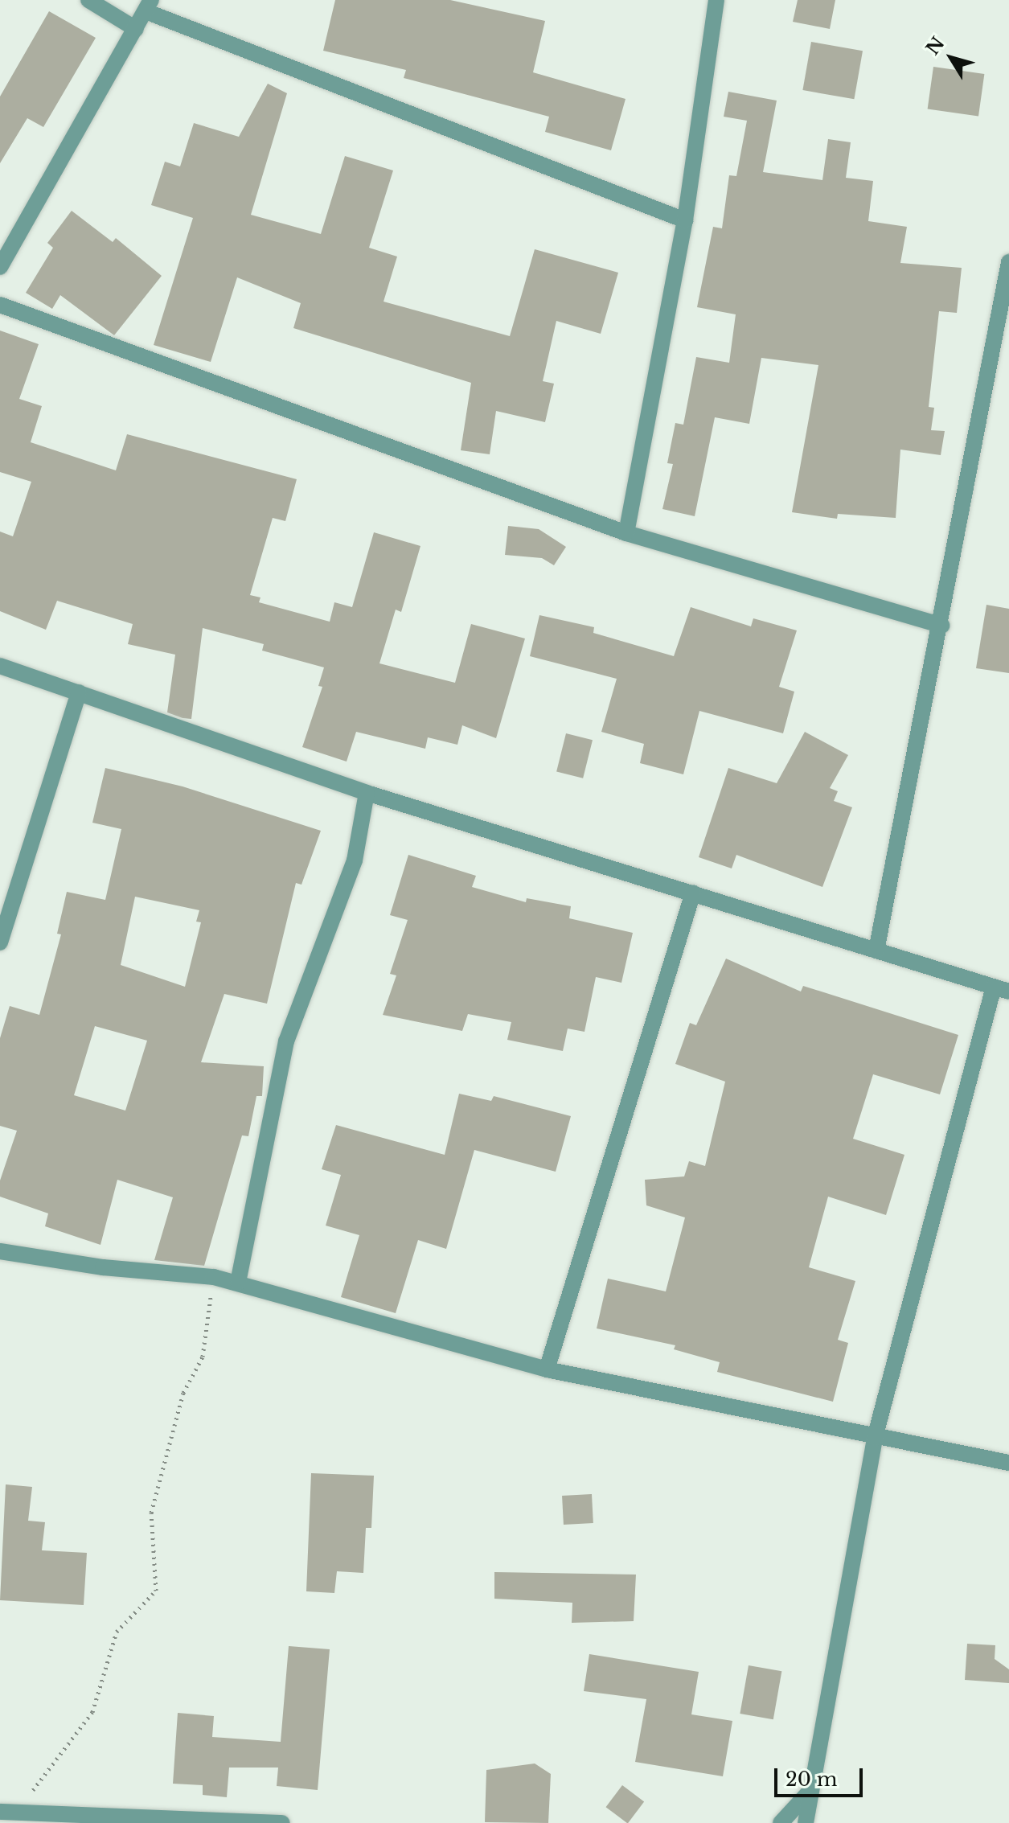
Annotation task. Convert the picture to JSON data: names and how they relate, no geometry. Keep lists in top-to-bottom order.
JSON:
{
  "scale_bar": "20 m",
  "north": "top left"
}
